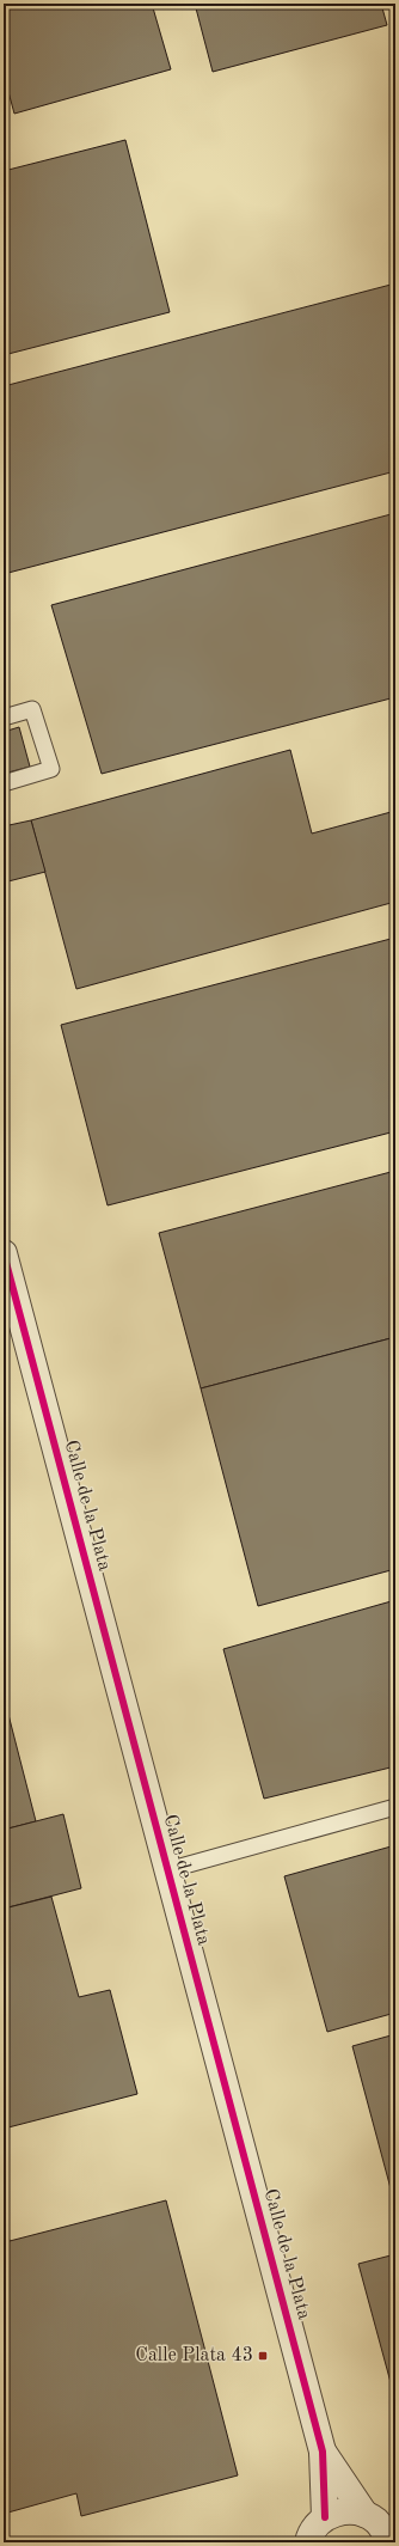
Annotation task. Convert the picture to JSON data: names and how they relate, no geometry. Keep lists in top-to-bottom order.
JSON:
{
  "streets": {
    "street": ["Calle de la Plata"]
  },
  "places": {
    "transit": ["Calle Plata 43"]
  }
}
